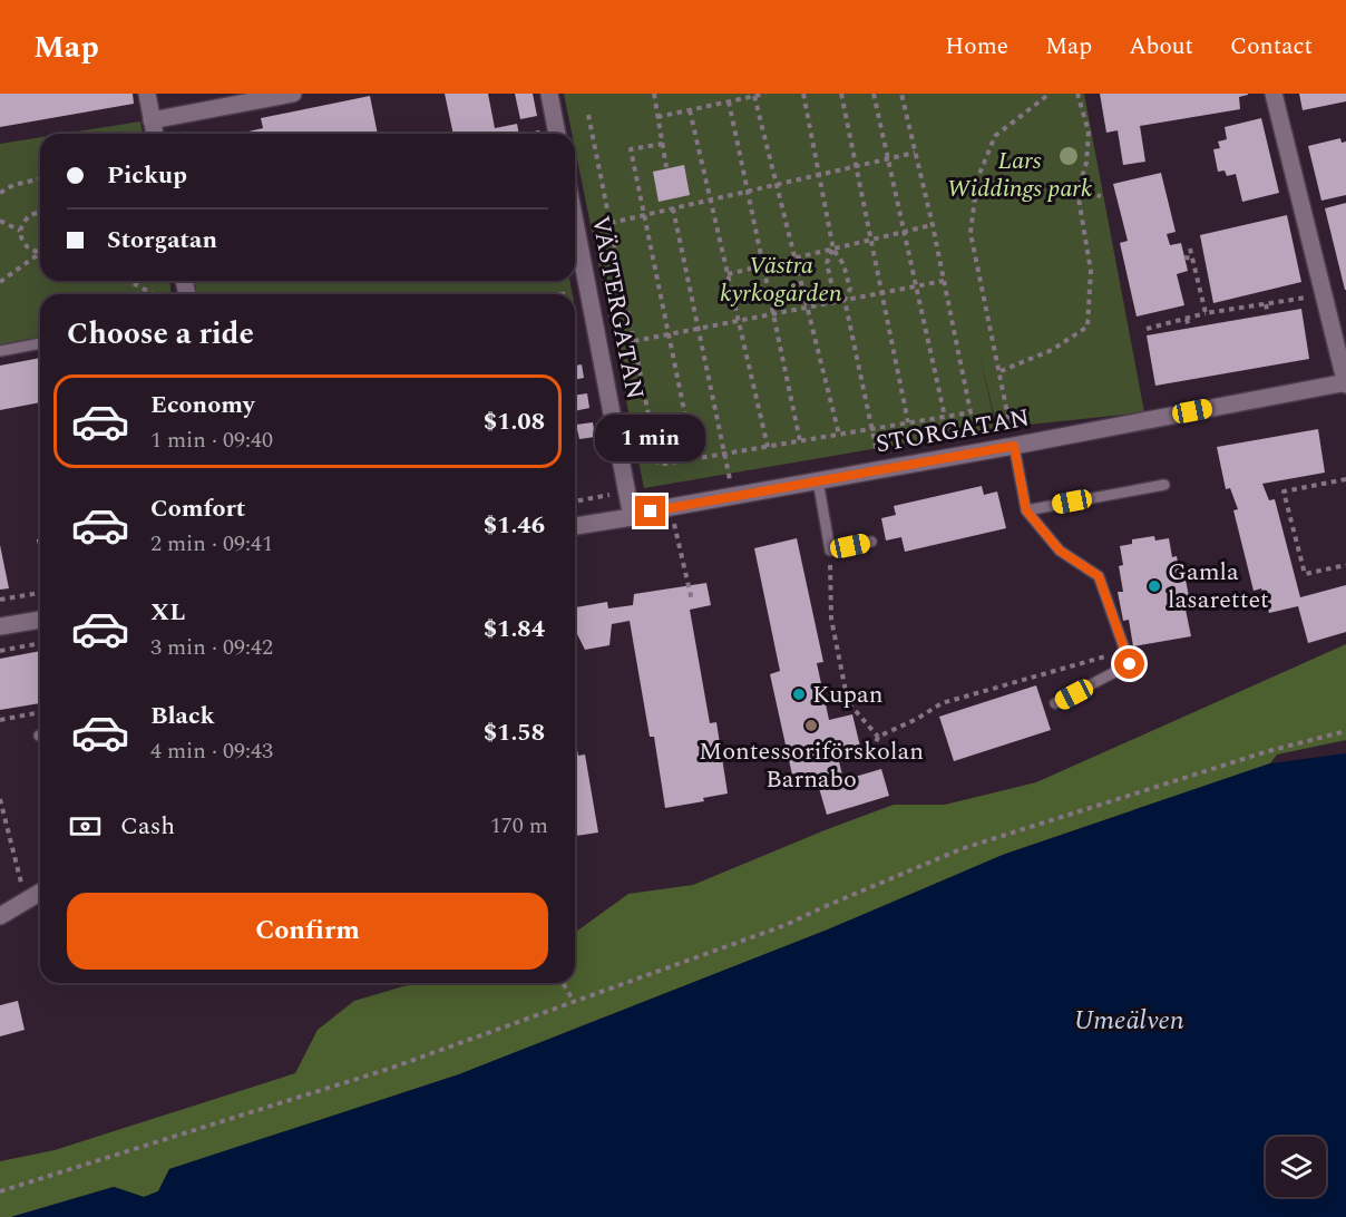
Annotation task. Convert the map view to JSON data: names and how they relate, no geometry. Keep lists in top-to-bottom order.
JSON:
{
  "streets": {
    "street": ["VÄSTERGATAN", "STORGATAN"]
  },
  "crossings": [
    ["VÄSTERGATAN", "STORGATAN"]
  ],
  "water": ["Umeälven"],
  "parks": ["Lars Widdings park", "Västra kyrkogården"],
  "places": ["Gamla lasarettet", "Kupan", "Montessoriförskolan Barnabo"],
  "page": {
    "header": "Map",
    "nav": [
      "Home",
      "Map",
      "About",
      "Contact"
    ],
    "banner": ["Pickup", "Storgatan"],
    "heading": "Choose a ride",
    "list": [
      {
        "name": "Economy",
        "note": "1 min · 09:40",
        "value": "$1.08"
      },
      {
        "name": "Comfort",
        "note": "2 min · 09:41",
        "value": "$1.46"
      },
      {
        "name": "XL",
        "note": "3 min · 09:42",
        "value": "$1.84"
      },
      {
        "name": "Black",
        "note": "4 min · 09:43",
        "value": "$1.58"
      }
    ],
    "bubble": "1 min",
    "pay": ["Cash", "170 m"],
    "buttons": "Confirm"
  }
}
